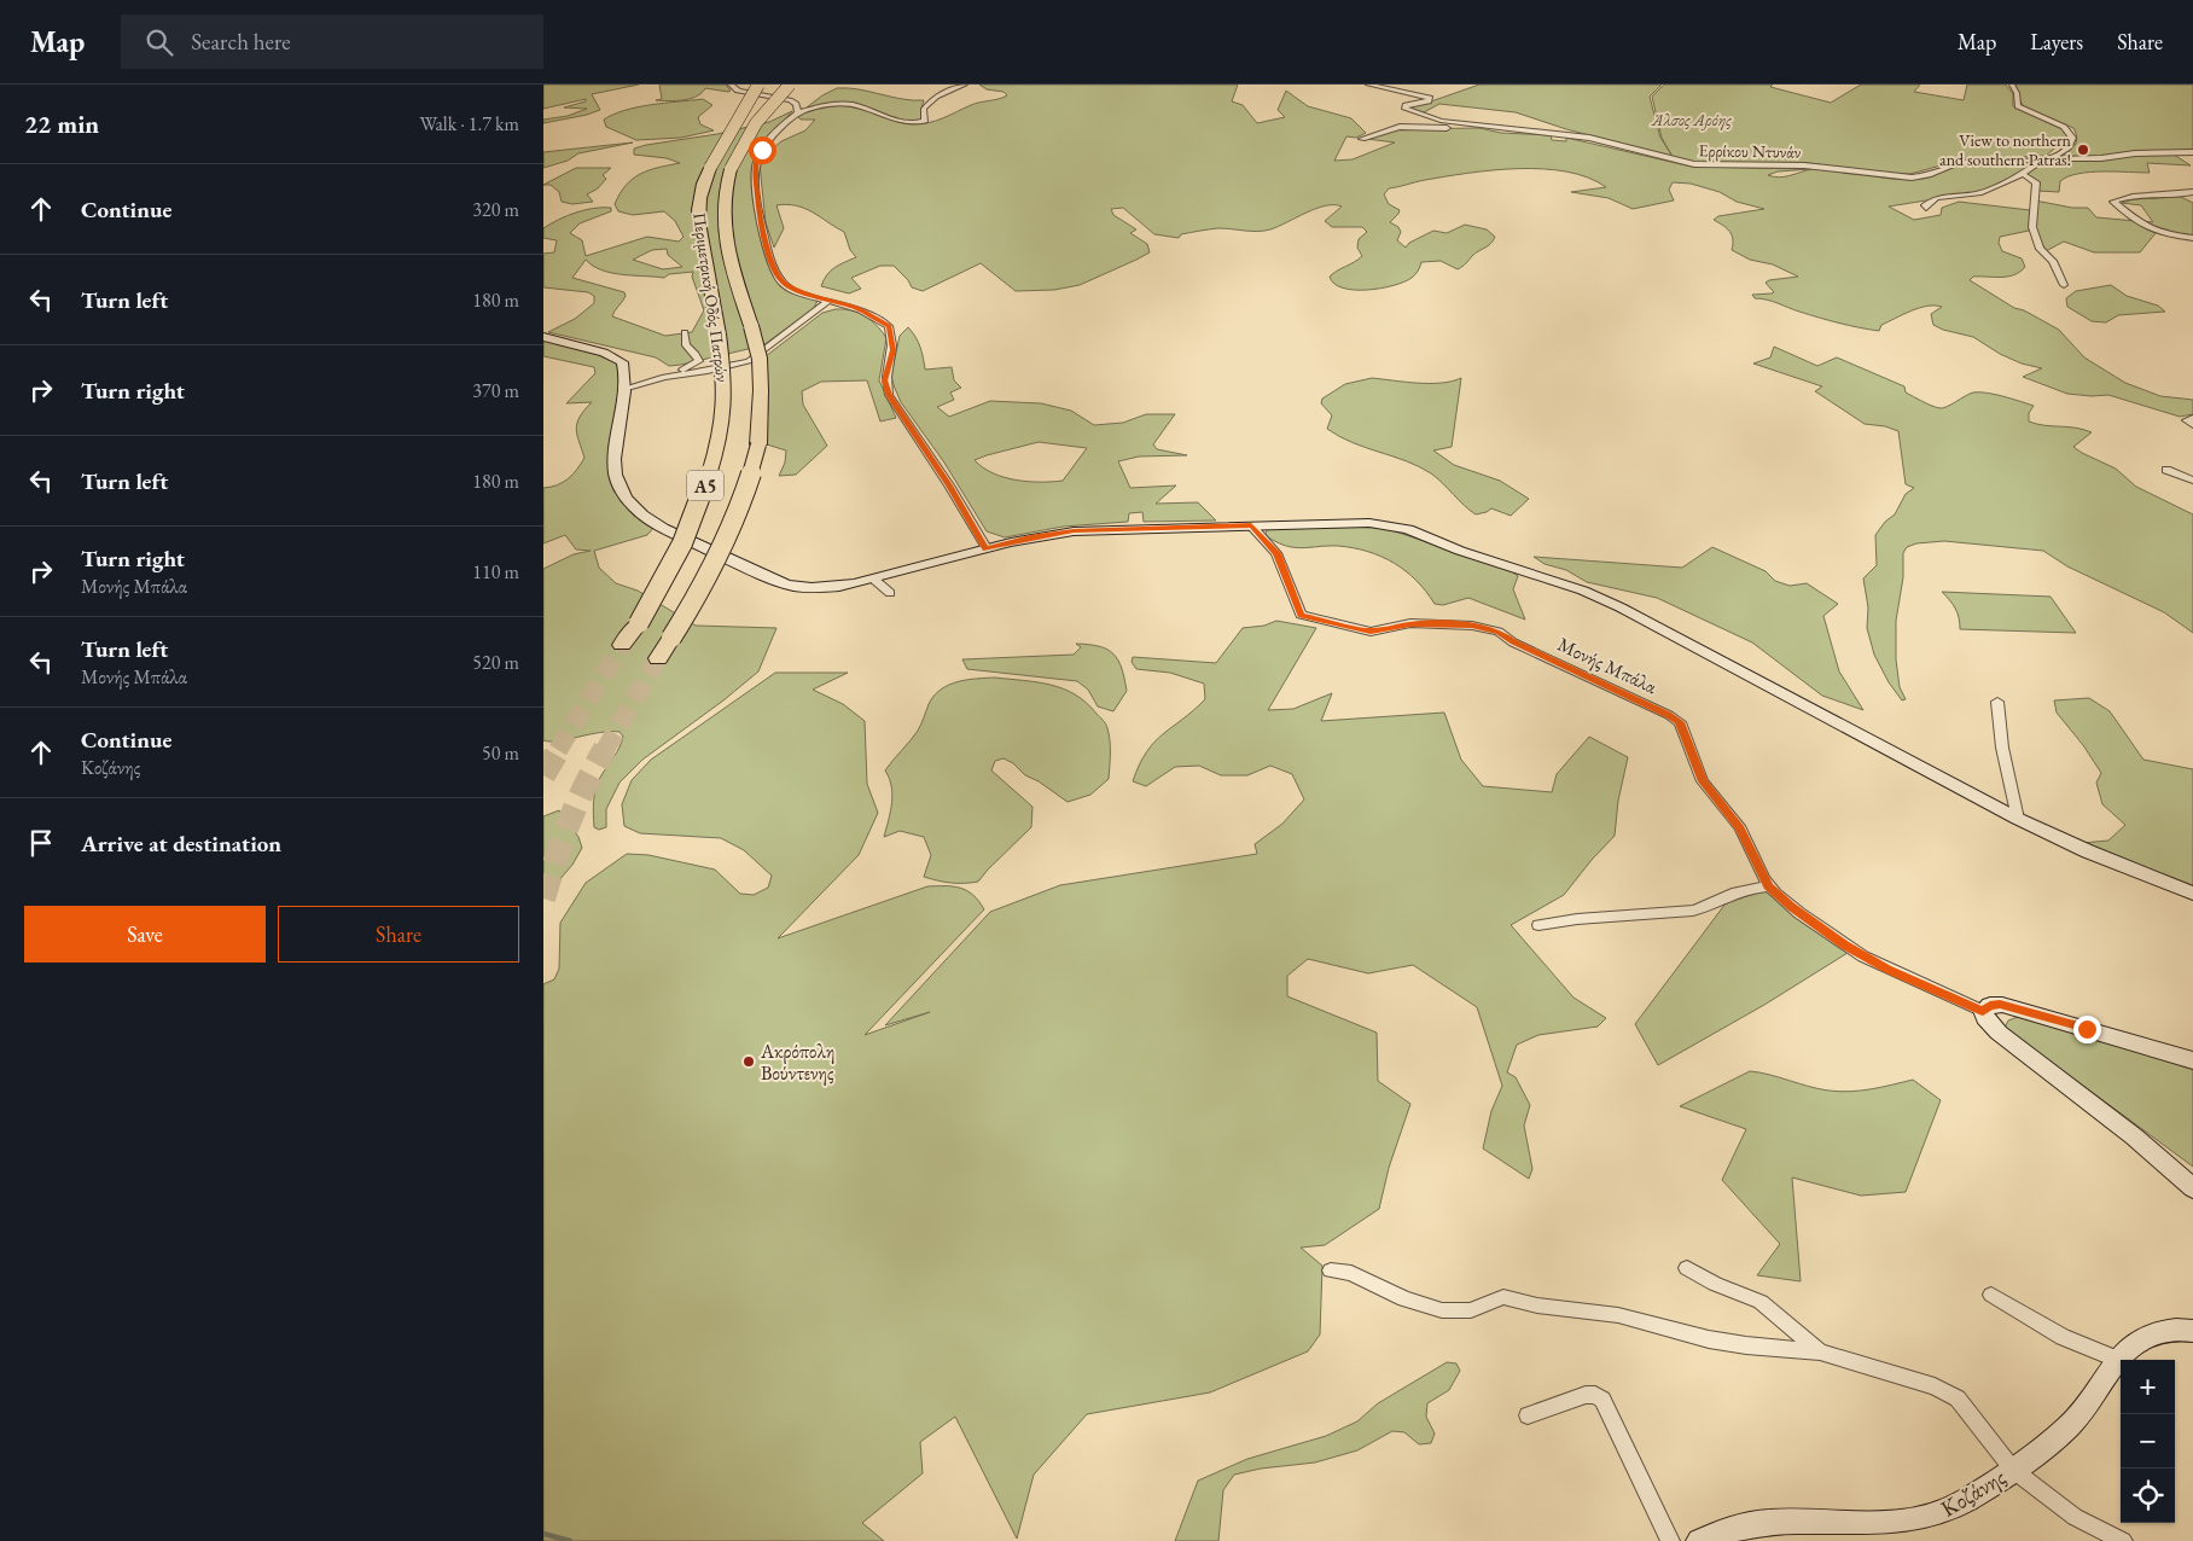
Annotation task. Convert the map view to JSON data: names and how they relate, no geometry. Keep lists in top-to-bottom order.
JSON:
{
  "streets": {
    "highway": ["Περιμετρική Οδός Πατρών", "Α5"],
    "street": ["Ερρίκου Ντυνάν", "Μονής Μπάλα", "Κοζάνης"]
  },
  "parks": ["Άλσος Αρόης"],
  "places": ["View to northern and southern Patras!", "Ακρόπολη Βούντενης"],
  "page": {
    "header": "Map",
    "search": "Search here",
    "nav": ["Map", "Layers", "Share"],
    "heading": ["22 min", "Walk · 1.7 km"],
    "list": [
      ["Continue", "320 m"],
      ["Turn left", "180 m"],
      ["Turn right", "370 m"],
      ["Turn left", "180 m"],
      ["Turn right", "Μονής Μπάλα", "110 m"],
      ["Turn left", "Μονής Μπάλα", "520 m"],
      ["Continue", "Κοζάνης", "50 m"],
      "Arrive at destination"
    ],
    "buttons": ["Save", "Share"],
    "map_buttons": ["+", "−"]
  }
}
